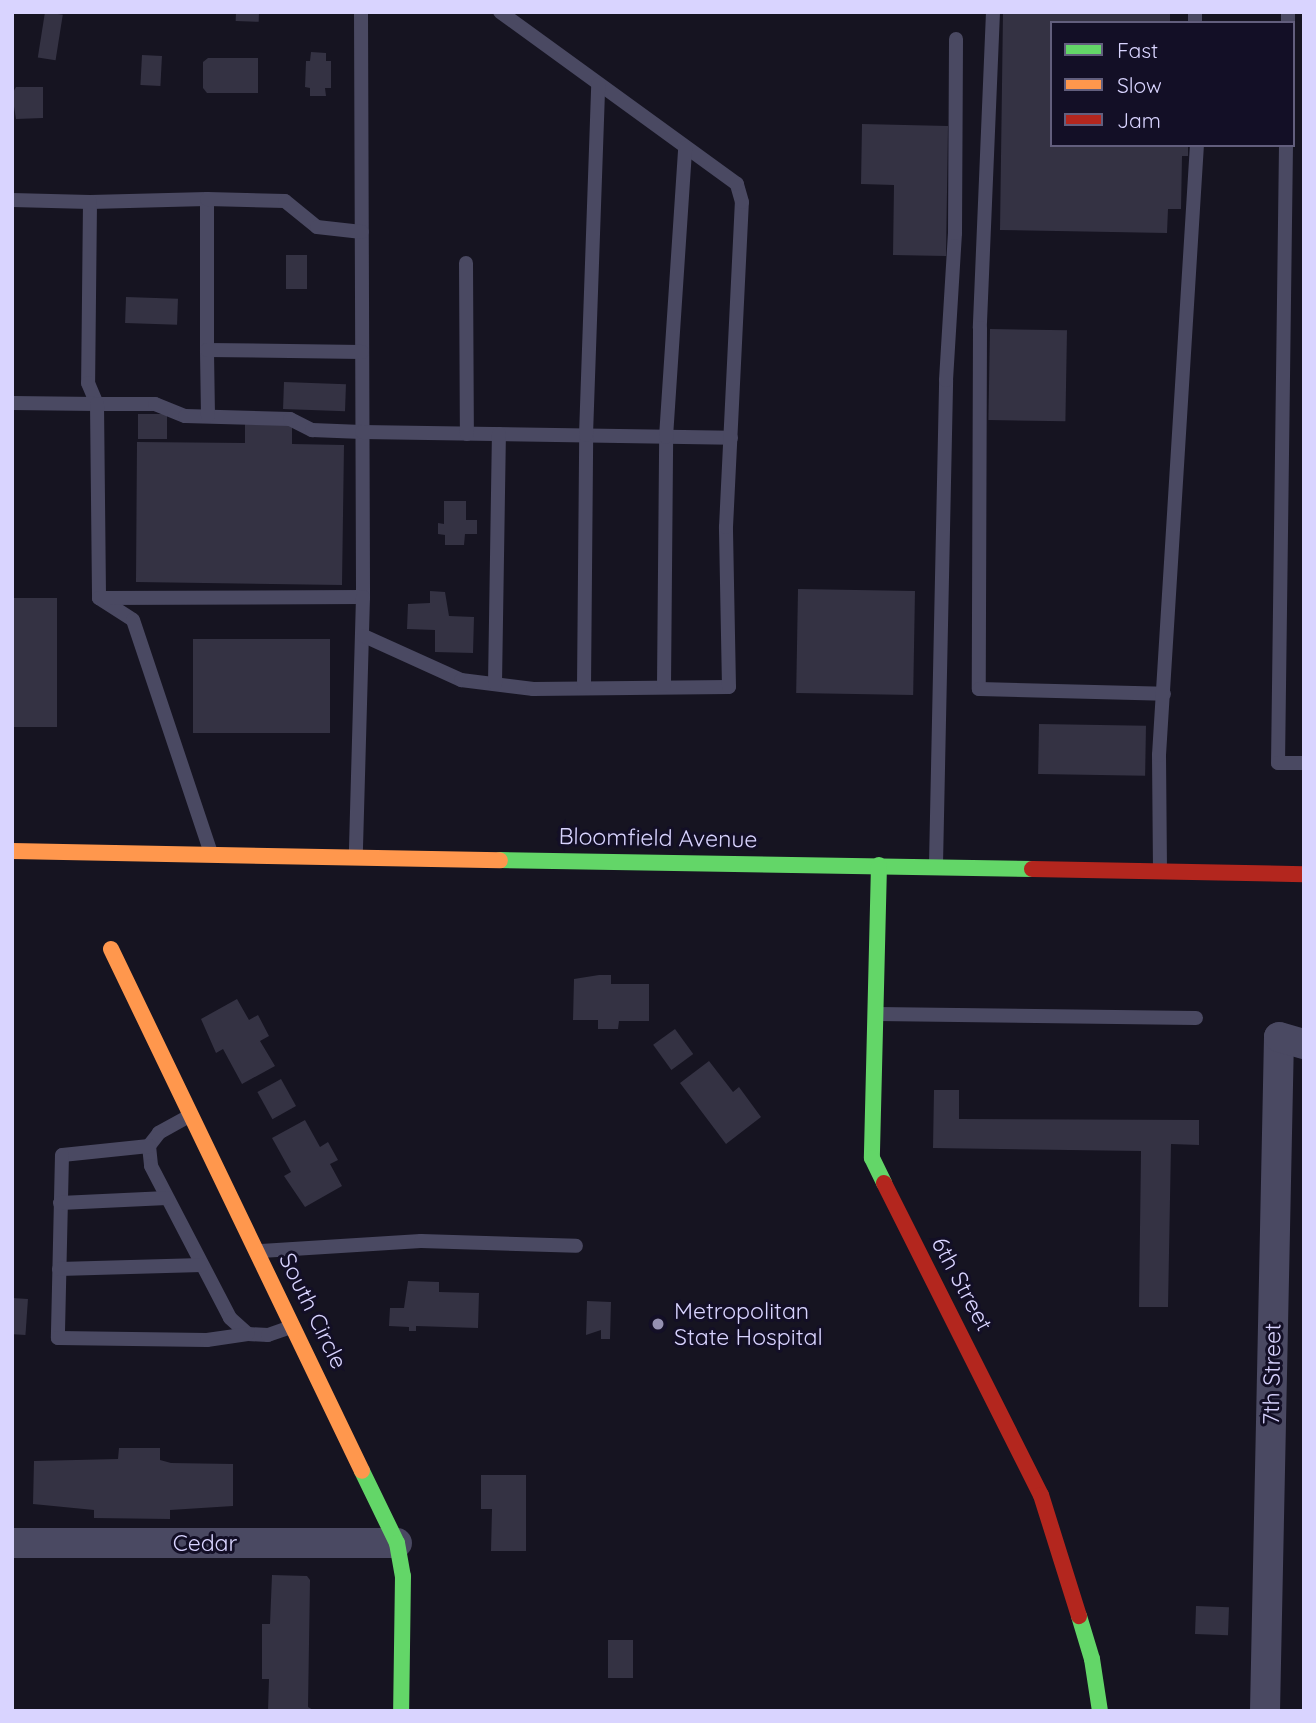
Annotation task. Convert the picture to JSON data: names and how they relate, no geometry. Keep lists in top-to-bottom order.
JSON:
{
  "streets": {
    "street": [
      "Bloomfield Avenue",
      "6th Street",
      "South Circle",
      "7th Street",
      "Cedar"
    ]
  },
  "crossings": [
    ["Bloomfield Avenue", "6th Street"],
    ["South Circle", "Cedar"]
  ],
  "places": ["Metropolitan State Hospital"],
  "legend": ["Fast", "Slow", "Jam"]
}
